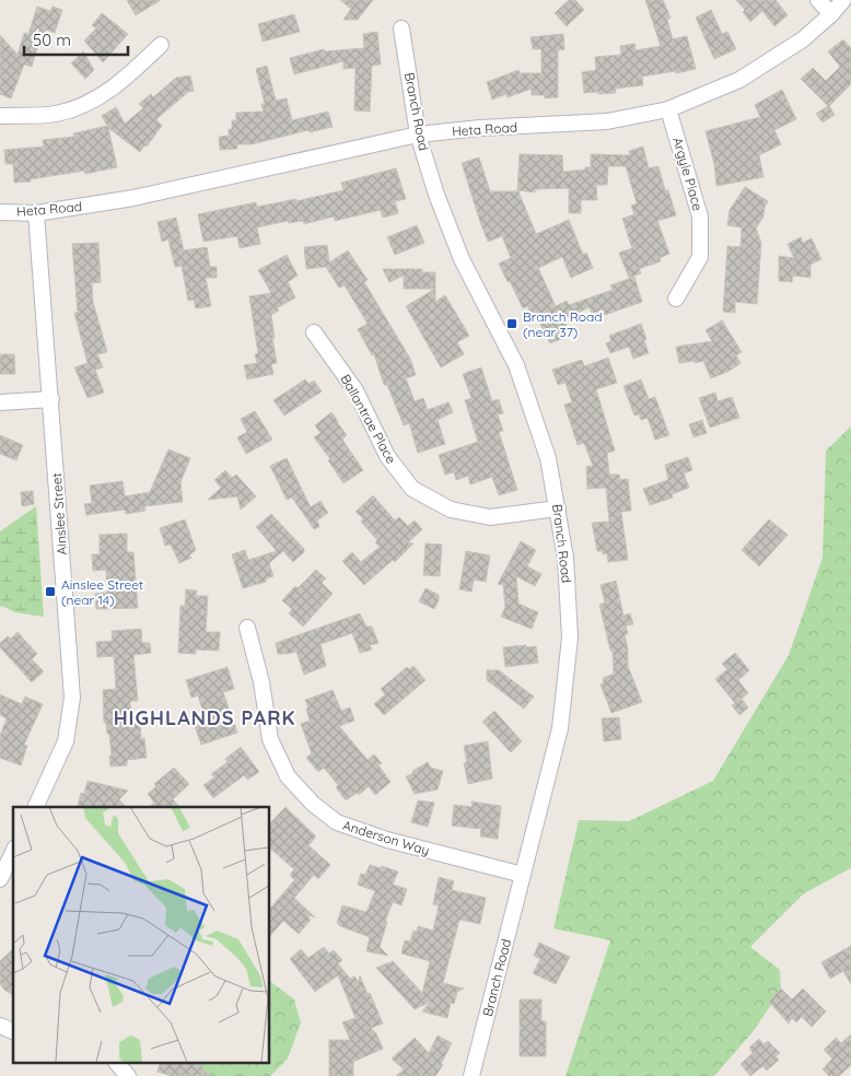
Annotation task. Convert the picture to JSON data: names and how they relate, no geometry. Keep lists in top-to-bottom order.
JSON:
{
  "streets": {
    "street": [
      "Branch Road",
      "Heta Road",
      "Argyle Place",
      "Ballantrae Place",
      "Ainslee Street",
      "Anderson Way"
    ]
  },
  "crossings": [
    ["Branch Road", "Heta Road"],
    ["Branch Road", "Ballantrae Place"],
    ["Branch Road", "Anderson Way"],
    ["Heta Road", "Argyle Place"],
    ["Heta Road", "Ainslee Street"]
  ],
  "districts": ["HIGHLANDS PARK"],
  "places": {
    "transit": ["Branch Road (near 37)", "Ainslee Street (near 14)"]
  },
  "scale_bar": "50 m"
}
